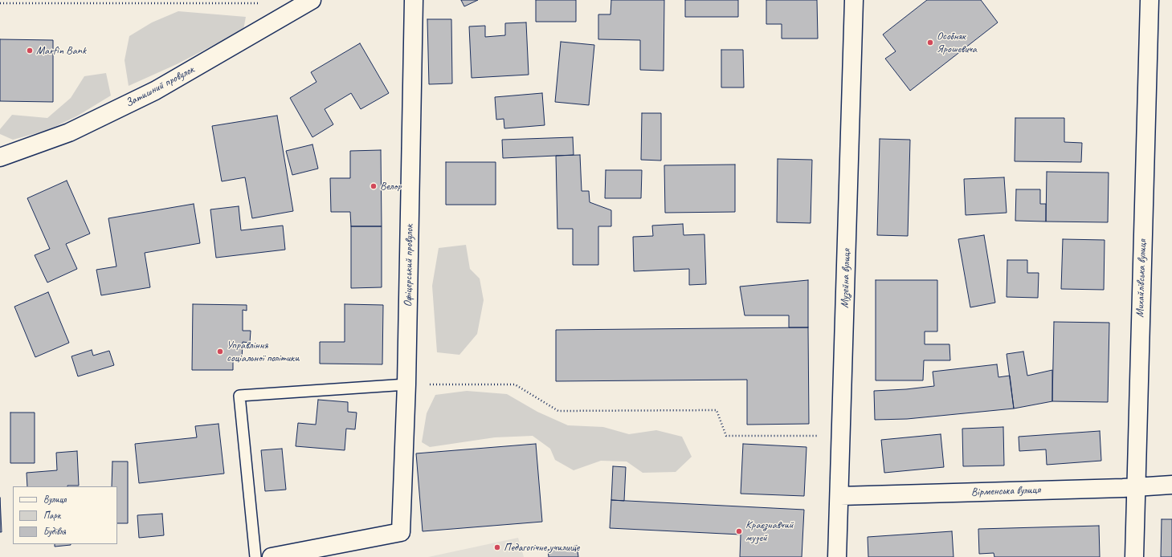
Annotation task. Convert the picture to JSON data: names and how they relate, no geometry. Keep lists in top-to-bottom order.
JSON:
{
  "streets": {
    "street": [
      "Затишний провулок",
      "Офіцерський провулок",
      "Музейна вулиця",
      "Михайлівська вулиця",
      "Вірменська вулиця"
    ]
  },
  "crossings": [
    ["Музейна вулиця", "Вірменська вулиця"],
    ["Михайлівська вулиця", "Вірменська вулиця"]
  ],
  "places": [
    "Особняк Ярошевича",
    "Marfin Bank",
    "Велор",
    "Управління соціальної політики",
    "Краєзнавчий музей",
    "Педагогічне училище"
  ],
  "legend": ["Вулиця", "Парк", "Будівля"]
}
